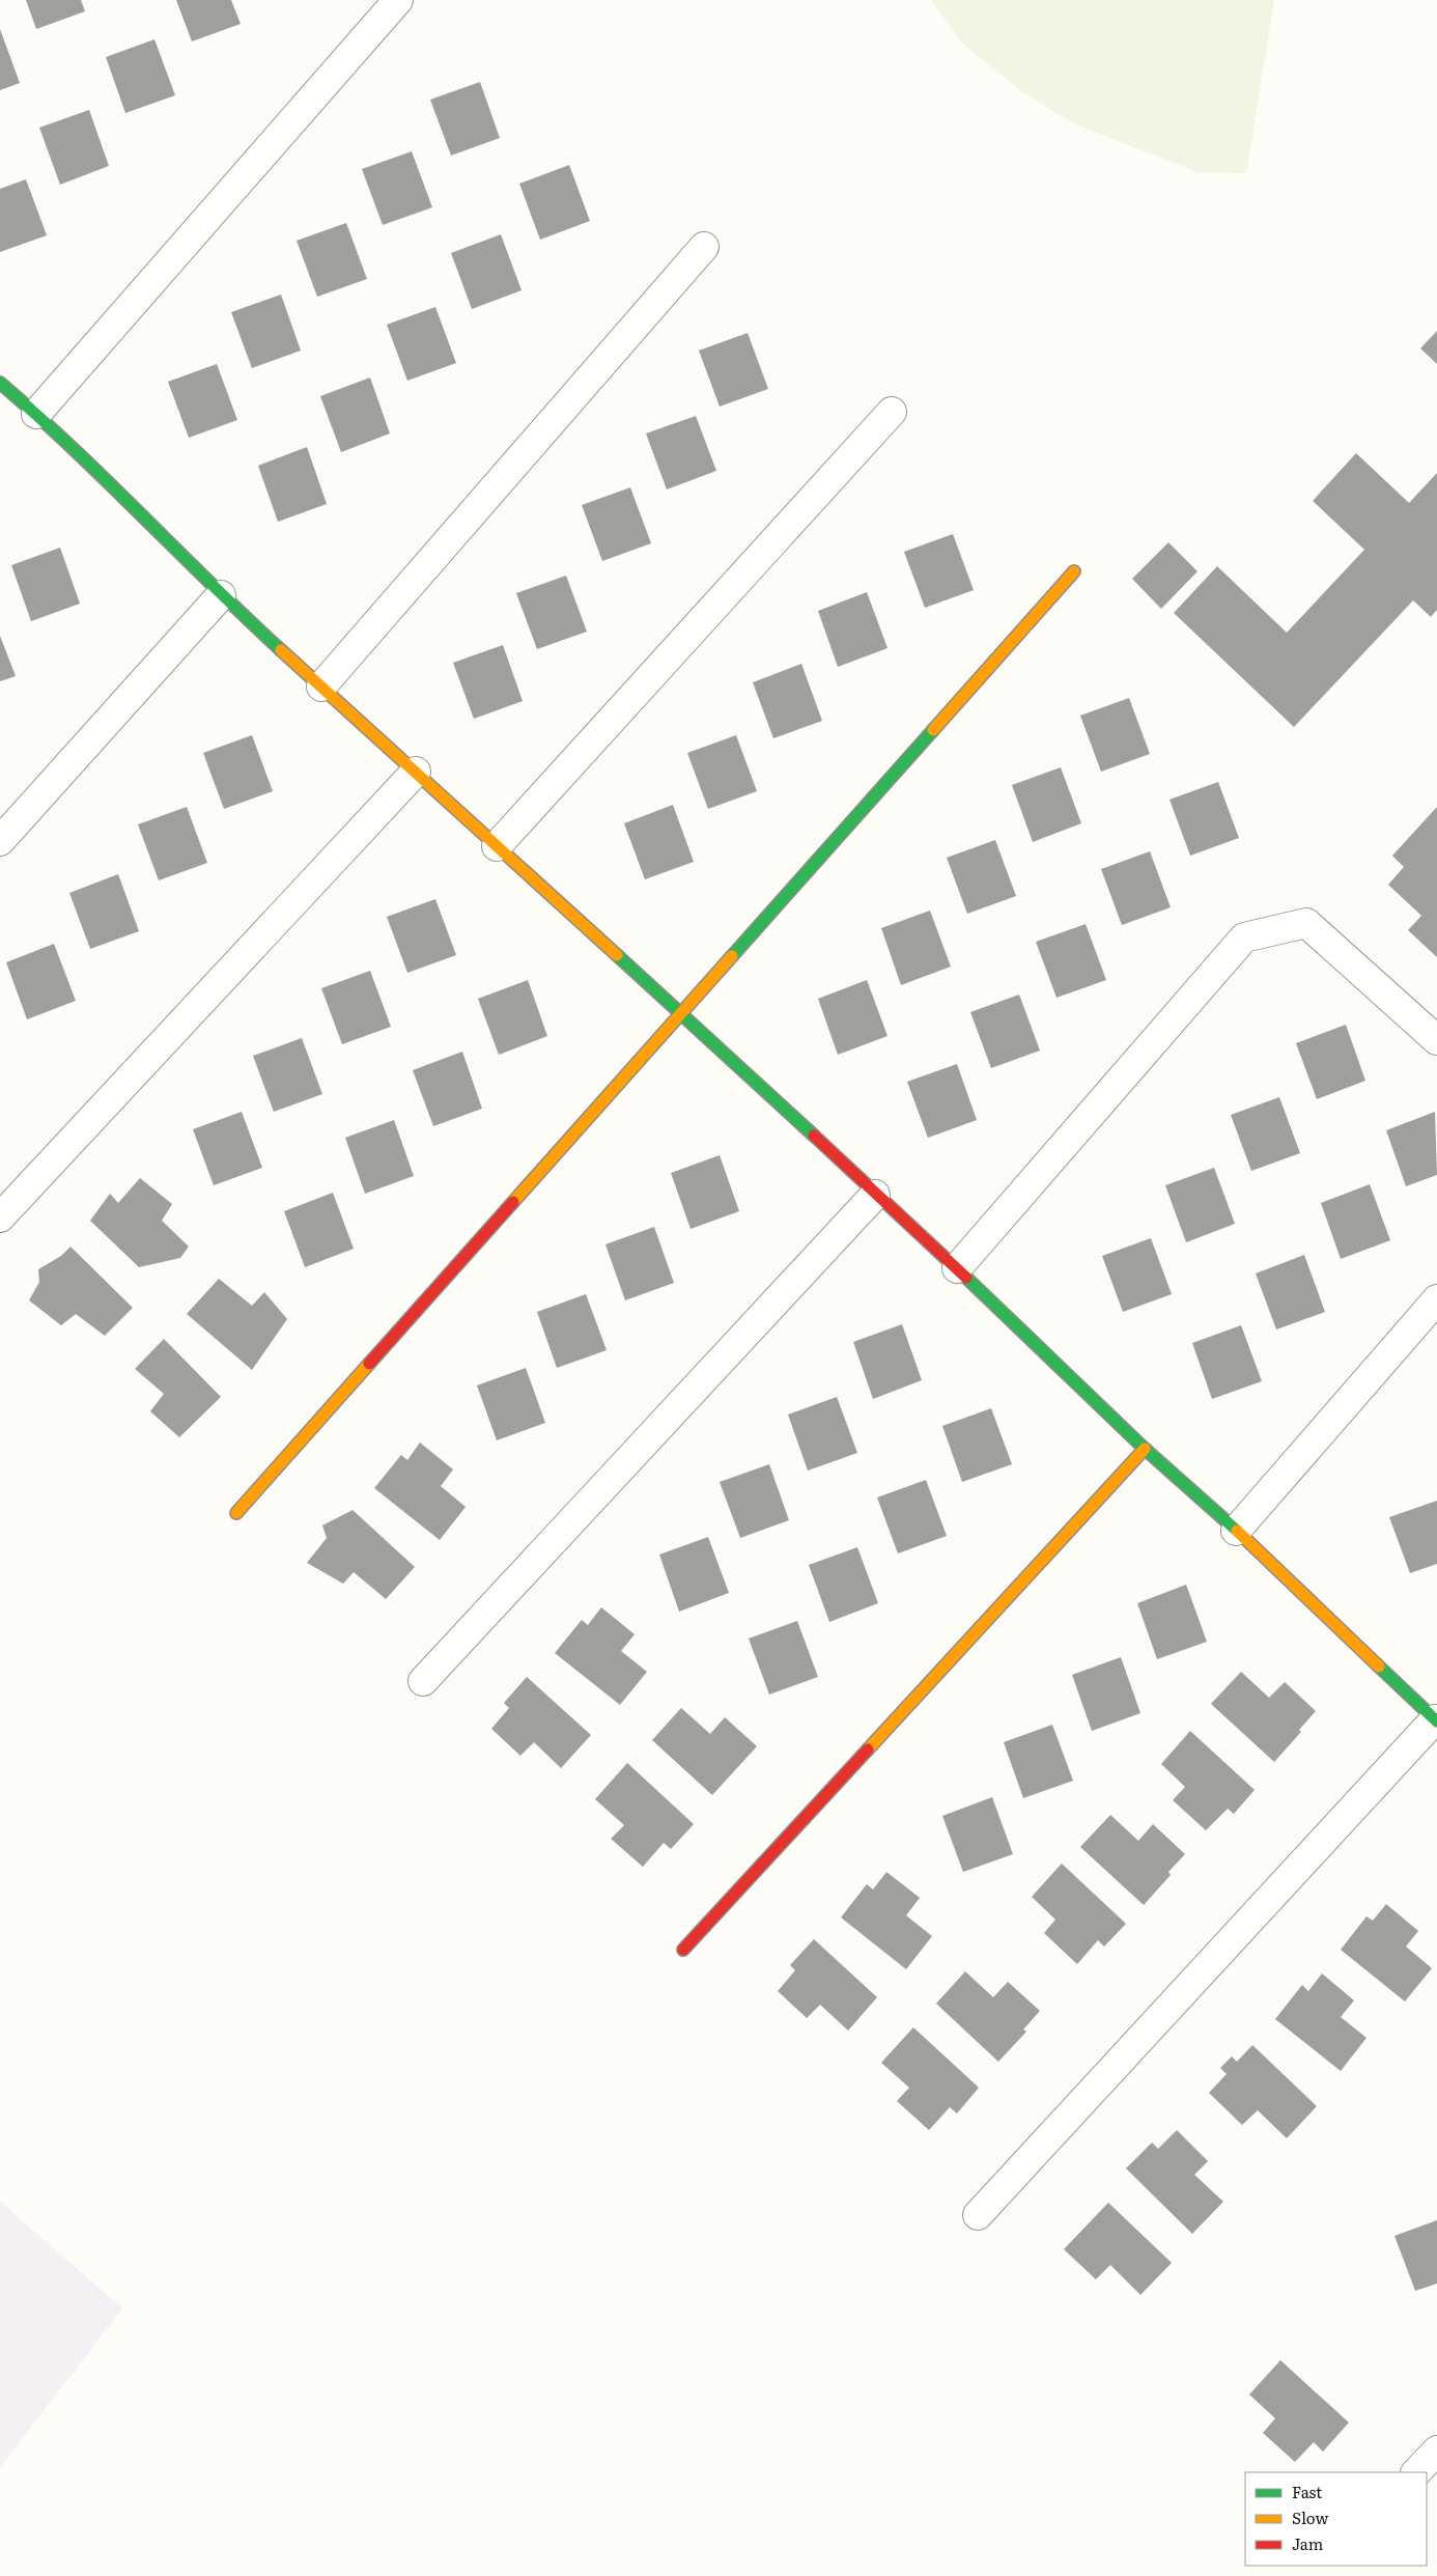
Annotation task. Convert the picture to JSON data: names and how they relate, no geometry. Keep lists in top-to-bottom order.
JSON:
{
  "legend": ["Fast", "Slow", "Jam"]
}
